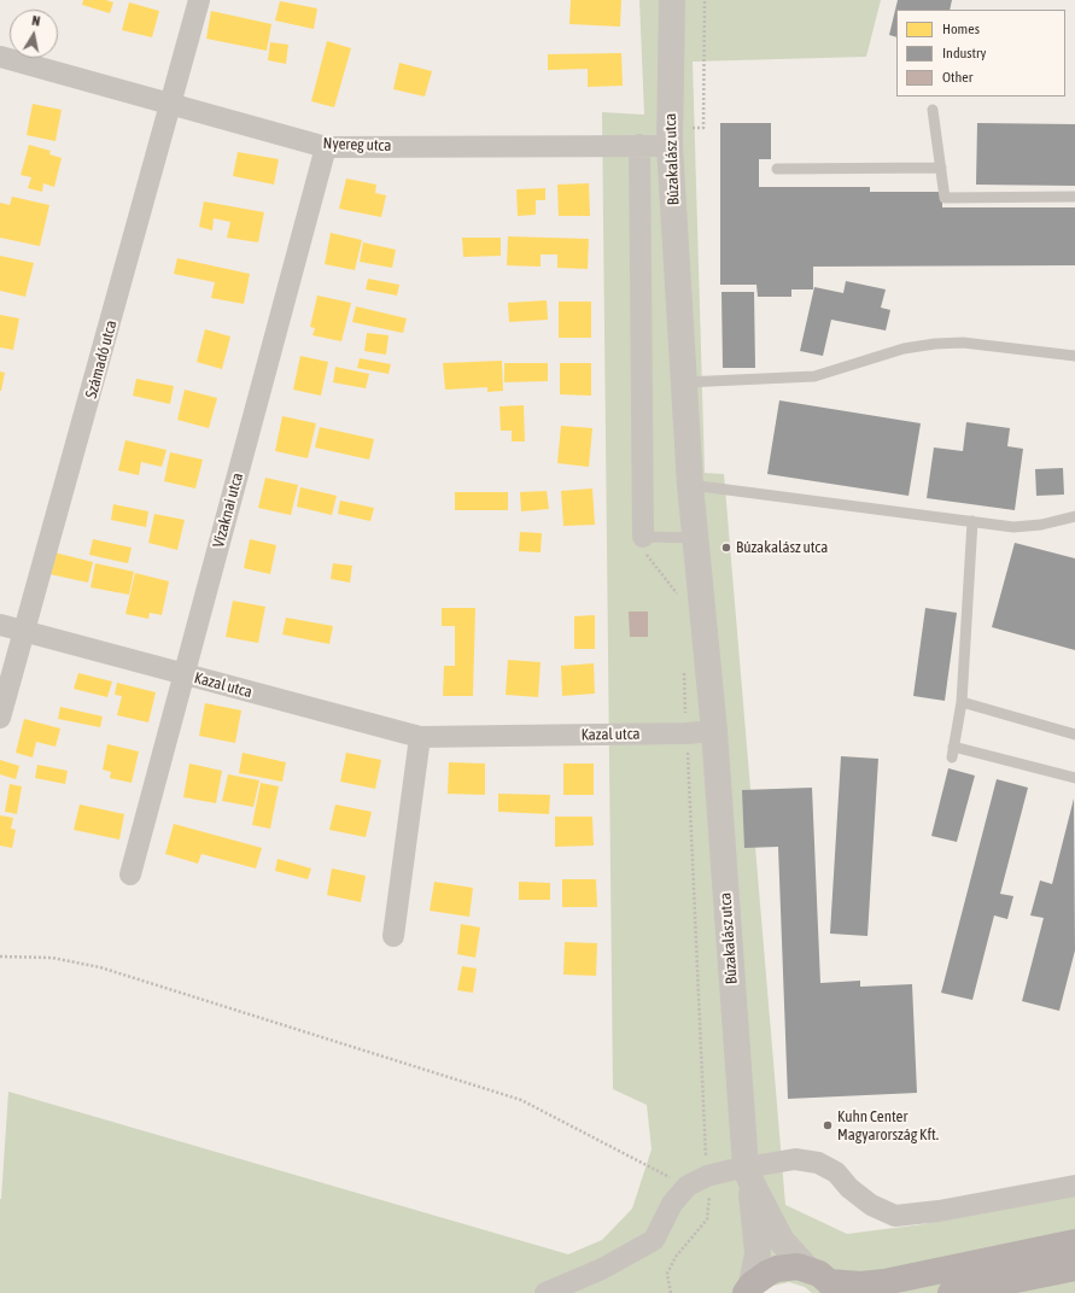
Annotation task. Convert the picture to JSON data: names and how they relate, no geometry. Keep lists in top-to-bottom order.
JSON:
{
  "streets": {
    "street": [
      "Nyereg utca",
      "Búzakalász utca",
      "Számadó utca",
      "Vízaknai utca",
      "Kazal utca"
    ]
  },
  "crossings": [
    ["Nyereg utca", "Búzakalász utca"],
    ["Nyereg utca", "Számadó utca"],
    ["Nyereg utca", "Vízaknai utca"],
    ["Búzakalász utca", "Kazal utca"],
    ["Számadó utca", "Kazal utca"],
    ["Vízaknai utca", "Kazal utca"]
  ],
  "places": ["Búzakalász utca", "Kuhn Center Magyarország Kft."],
  "legend": ["Homes", "Industry", "Other"],
  "north": "top"
}
